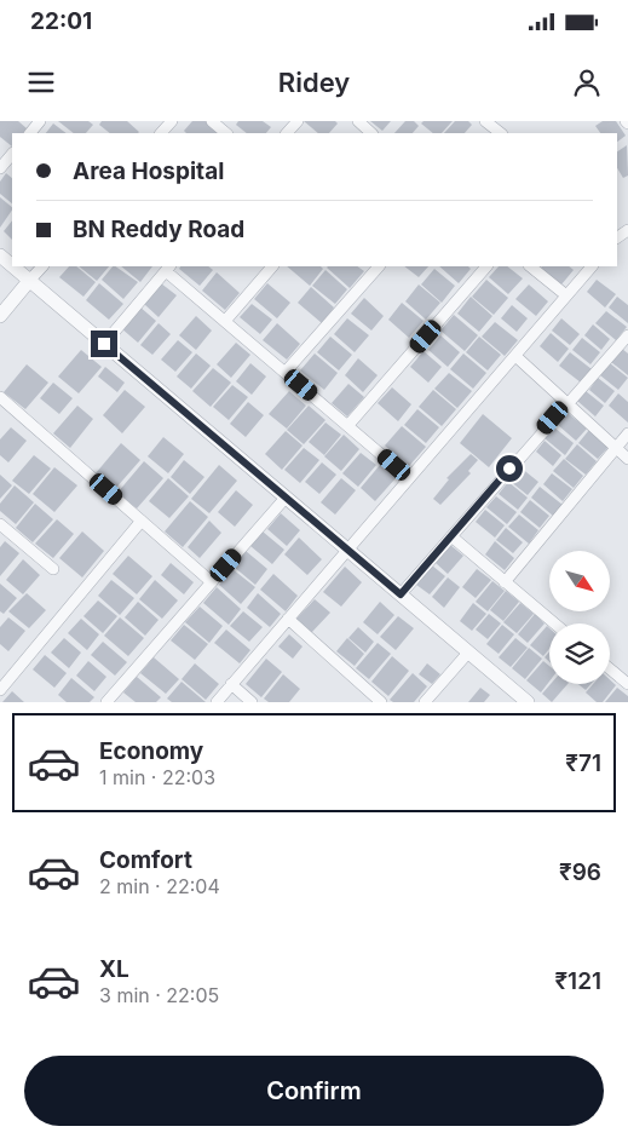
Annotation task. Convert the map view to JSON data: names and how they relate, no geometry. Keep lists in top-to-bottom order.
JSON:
{
  "north": "bottom right",
  "page": {
    "status": "22:01",
    "header": "Ridey",
    "banner": ["Area Hospital", "BN Reddy Road"],
    "list": [
      {
        "name": "Economy",
        "note": "1 min · 22:03",
        "value": "₹71"
      },
      {
        "name": "Comfort",
        "note": "2 min · 22:04",
        "value": "₹96"
      },
      {
        "name": "XL",
        "note": "3 min · 22:05",
        "value": "₹121"
      }
    ],
    "buttons": "Confirm"
  }
}
